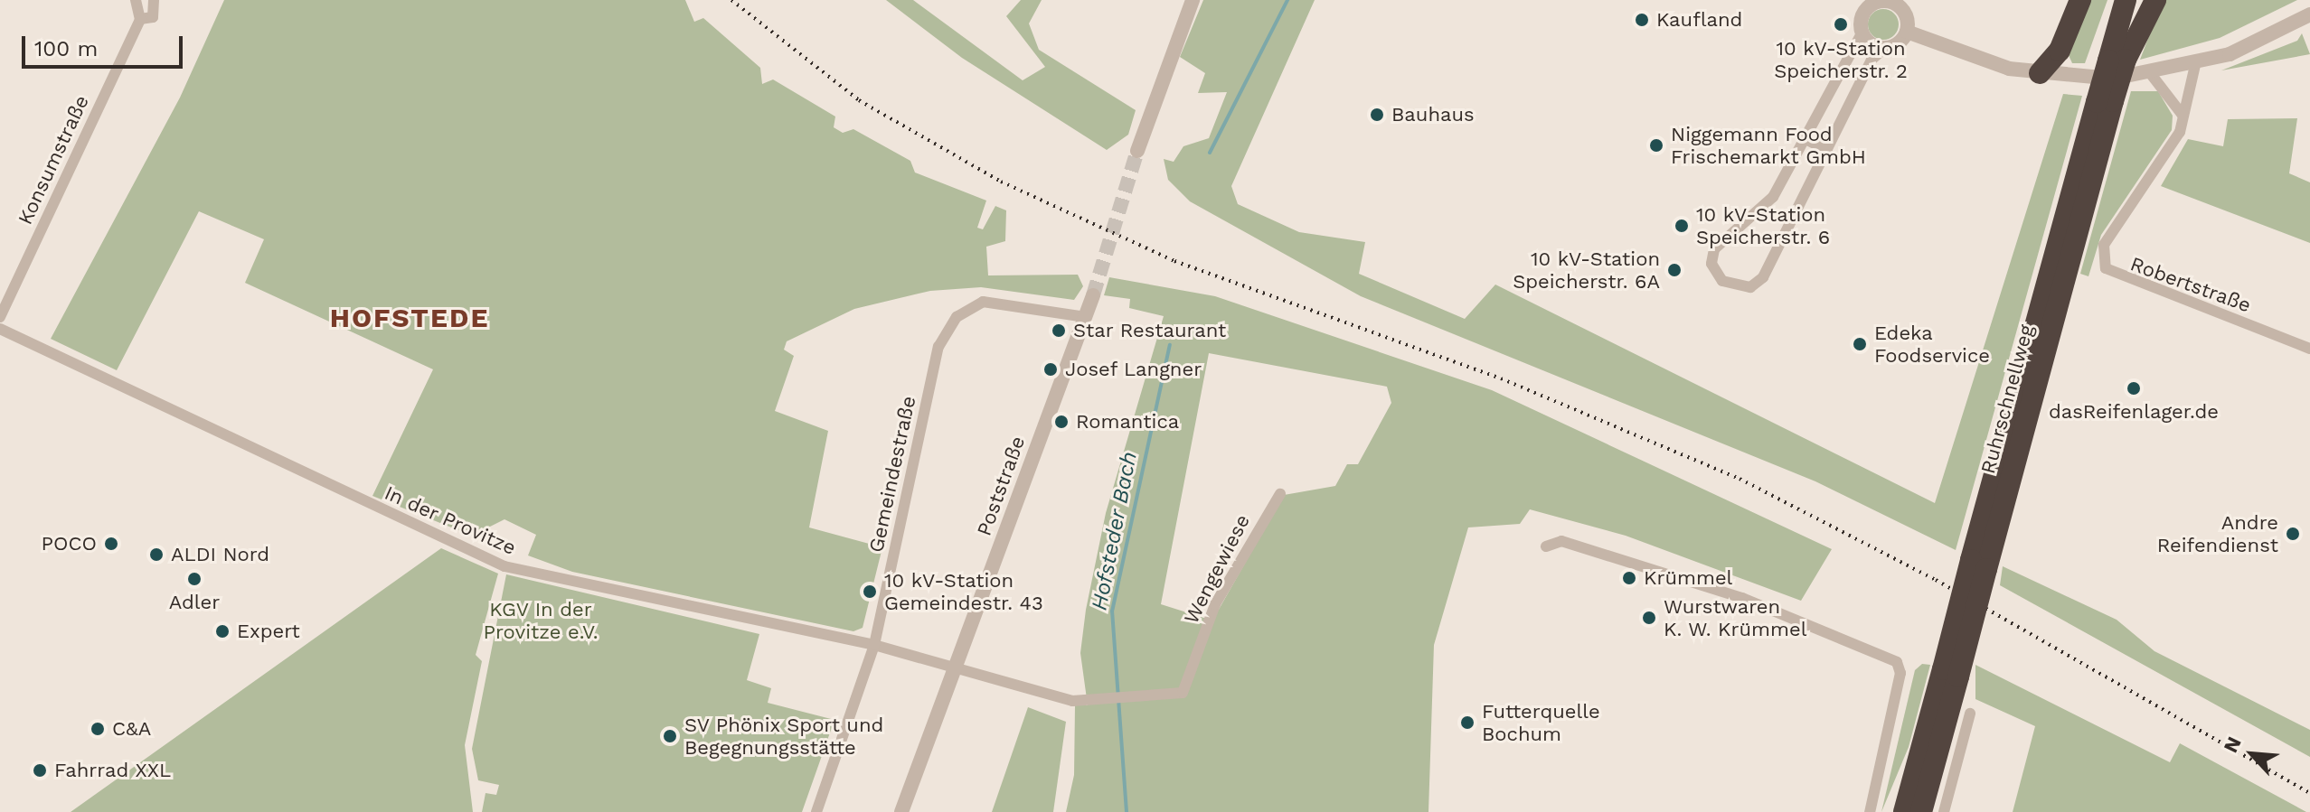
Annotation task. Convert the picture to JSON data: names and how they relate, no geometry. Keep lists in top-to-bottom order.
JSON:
{
  "streets": {
    "highway": ["Ruhrschnellweg"],
    "street": [
      "Konsumstraße",
      "Robertstraße",
      "Gemeindestraße",
      "Poststraße",
      "In der Provitze",
      "Wengewiese"
    ]
  },
  "crossings": [
    ["Gemeindestraße", "Poststraße"],
    ["Gemeindestraße", "In der Provitze"],
    ["Poststraße", "In der Provitze"],
    ["Poststraße", "Wengewiese"],
    ["In der Provitze", "Wengewiese"]
  ],
  "districts": ["HOFSTEDE"],
  "water": ["Hofsteder Bach"],
  "parks": ["KGV In der Provitze e.V."],
  "places": [
    "Kaufland",
    "10 kV-Station Speicherstr. 2",
    "Bauhaus",
    "Niggemann Food Frischemarkt GmbH",
    "10 kV-Station Speicherstr. 6",
    "10 kV-Station Speicherstr. 6A",
    "Star Restaurant",
    "Edeka Foodservice",
    "Josef Langner",
    "dasReifenlager.de",
    "Romantica",
    "Andre Reifendienst",
    "POCO",
    "ALDI Nord",
    "Krümmel",
    "Adler",
    "10 kV-Station Gemeindestr. 43",
    "Wurstwaren K. W. Krümmel",
    "Expert",
    "Futterquelle Bochum",
    "C&A",
    "SV Phönix Sport und Begegnungsstätte",
    "Fahrrad XXL"
  ],
  "scale_bar": "100 m",
  "north": "top left"
}
